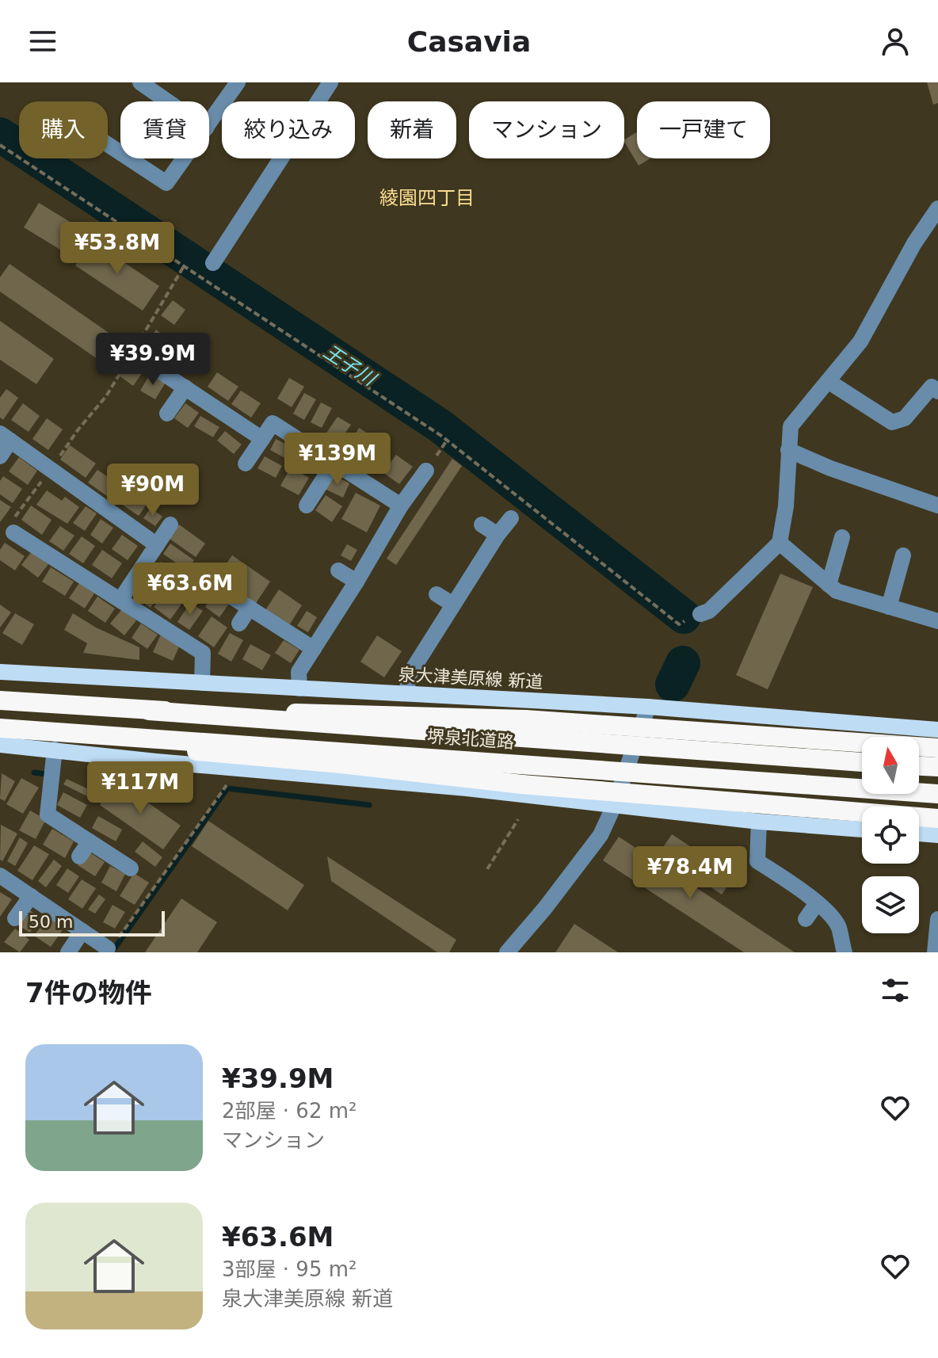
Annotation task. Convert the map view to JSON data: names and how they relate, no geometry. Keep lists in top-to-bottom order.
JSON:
{
  "streets": {
    "highway": ["堺泉北道路"],
    "main road": ["泉大津美原線 新道"]
  },
  "districts": ["綾園四丁目"],
  "water": ["王子川"],
  "scale_bar": "50 m",
  "north": "top",
  "page": {
    "header": "Casavia",
    "chip": [
      "購入",
      "賃貸",
      "絞り込み",
      "新着",
      "マンション",
      "一戸建て"
    ],
    "price": [
      "¥53.8M",
      "¥39.9M",
      "¥139M",
      "¥90M",
      "¥63.6M",
      "¥117M",
      "¥78.4M"
    ],
    "scale": "50 m",
    "heading": "7件の物件",
    "list": [
      {
        "name": "¥39.9M",
        "note": "2部屋 · 62 m² · マンション"
      },
      {
        "name": "¥63.6M",
        "note": "3部屋 · 95 m² · 泉大津美原線 新道"
      }
    ]
  }
}
